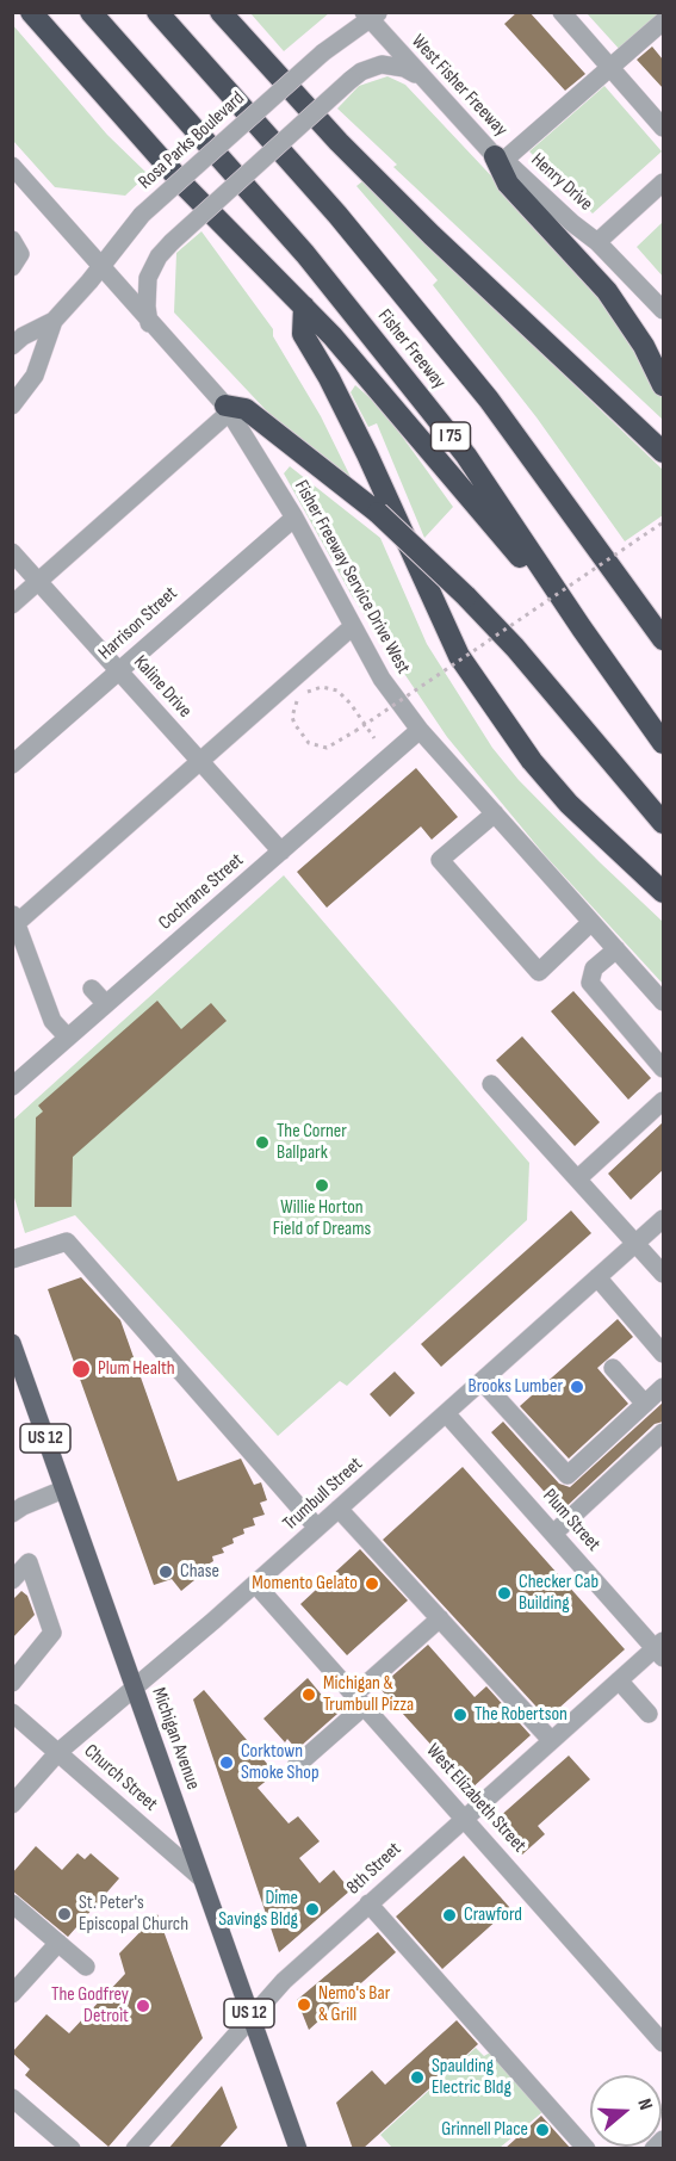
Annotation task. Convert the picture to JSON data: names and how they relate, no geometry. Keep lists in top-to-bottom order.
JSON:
{
  "streets": {
    "highway": ["Fisher Freeway", "I 75"],
    "main road": ["US 12", "Michigan Avenue"],
    "street": [
      "West Fisher Freeway",
      "Rosa Parks Boulevard",
      "Henry Drive",
      "Fisher Freeway Service Drive West",
      "Harrison Street",
      "Kaline Drive",
      "Cochrane Street",
      "Trumbull Street",
      "Plum Street",
      "Church Street",
      "West Elizabeth Street",
      "8th Street"
    ]
  },
  "crossings": [
    ["West Fisher Freeway", "Rosa Parks Boulevard"],
    ["West Fisher Freeway", "Henry Drive"],
    ["Rosa Parks Boulevard", "Fisher Freeway Service Drive West"],
    ["Fisher Freeway Service Drive West", "Harrison Street"],
    ["Fisher Freeway Service Drive West", "Cochrane Street"],
    ["Harrison Street", "Kaline Drive"],
    ["Kaline Drive", "Cochrane Street"],
    ["Trumbull Street", "Plum Street"],
    ["Trumbull Street", "Michigan Avenue"],
    ["Trumbull Street", "Church Street"],
    ["Trumbull Street", "West Elizabeth Street"],
    ["Plum Street", "8th Street"],
    ["Michigan Avenue", "Church Street"],
    ["Michigan Avenue", "8th Street"],
    ["West Elizabeth Street", "8th Street"]
  ],
  "places": [
    "The Corner Ballpark",
    "Willie Horton Field of Dreams",
    "Plum Health",
    "Brooks Lumber",
    "Chase",
    "Momento Gelato",
    "Checker Cab Building",
    "Michigan & Trumbull Pizza",
    "The Robertson",
    "Corktown Smoke Shop",
    "Dime Savings Bldg",
    "St. Peter's Episcopal Church",
    "Crawford",
    "Nemo's Bar & Grill",
    "The Godfrey Detroit",
    "Spaulding Electric Bldg",
    "Grinnell Place"
  ],
  "north": "right"
}
